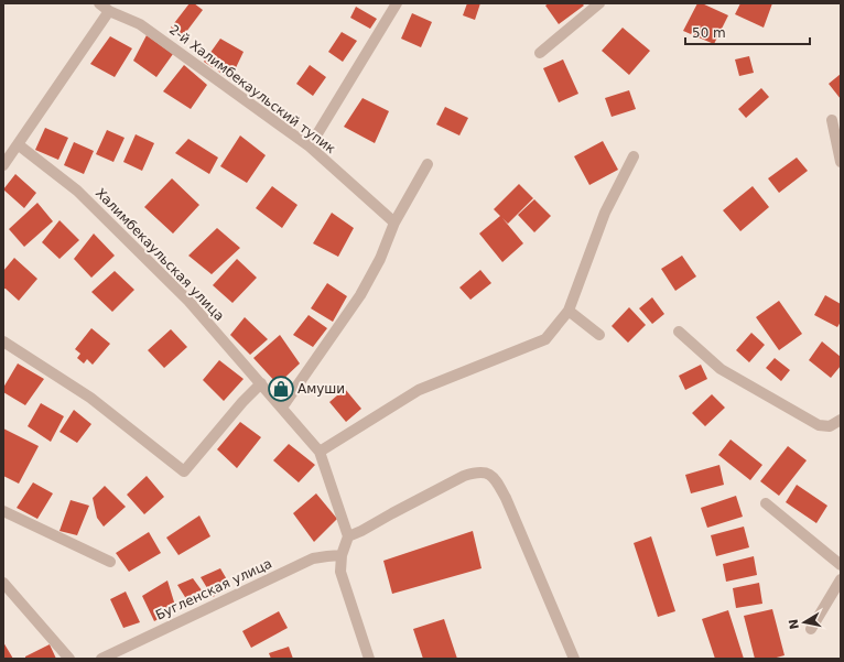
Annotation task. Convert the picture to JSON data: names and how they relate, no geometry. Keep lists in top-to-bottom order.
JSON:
{
  "streets": {
    "street": ["2-й Халимбекаульский тупик", "Халимбекаульская улица", "Бугленская улица"]
  },
  "places": {
    "shop": ["Амуши"]
  },
  "scale_bar": "50 m",
  "north": "left"
}
